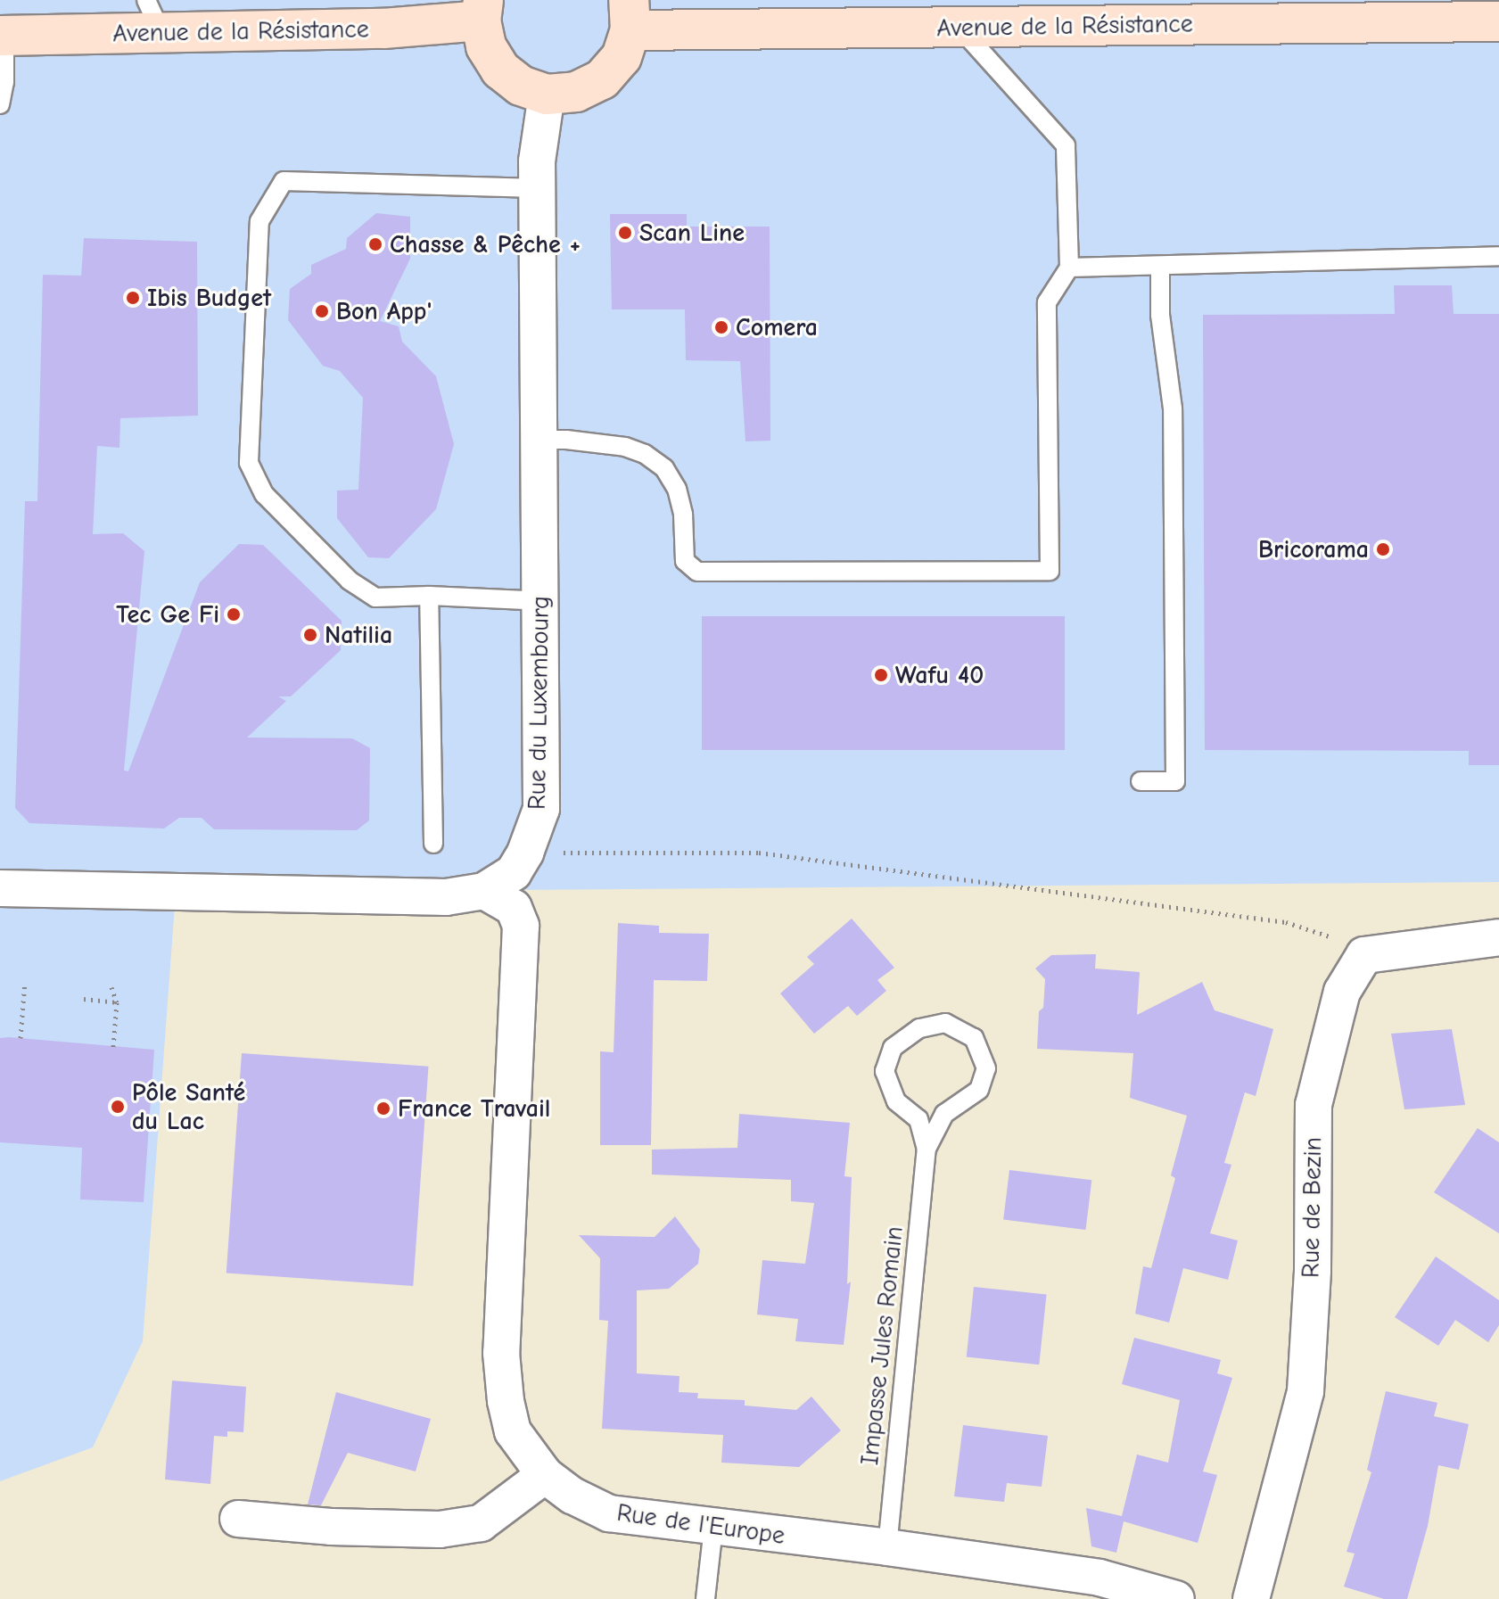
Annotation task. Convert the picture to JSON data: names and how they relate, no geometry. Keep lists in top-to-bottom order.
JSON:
{
  "streets": {
    "main road": ["Avenue de la Résistance"],
    "street": ["Rue du Luxembourg", "Rue de Bezin", "Rue de l'Europe"],
    "lane": ["Impasse Jules Romain"]
  },
  "crossings": [
    ["Rue du Luxembourg", "Rue de l'Europe"],
    ["Impasse Jules Romain", "Rue de l'Europe"]
  ],
  "places": [
    "Scan Line",
    "Chasse & Pêche +",
    "Ibis Budget",
    "Bon App'",
    "Comera",
    "Bricorama",
    "Tec Ge Fi",
    "Natilia",
    "Wafu 40",
    "Pôle Santé du Lac",
    "France Travail"
  ]
}
